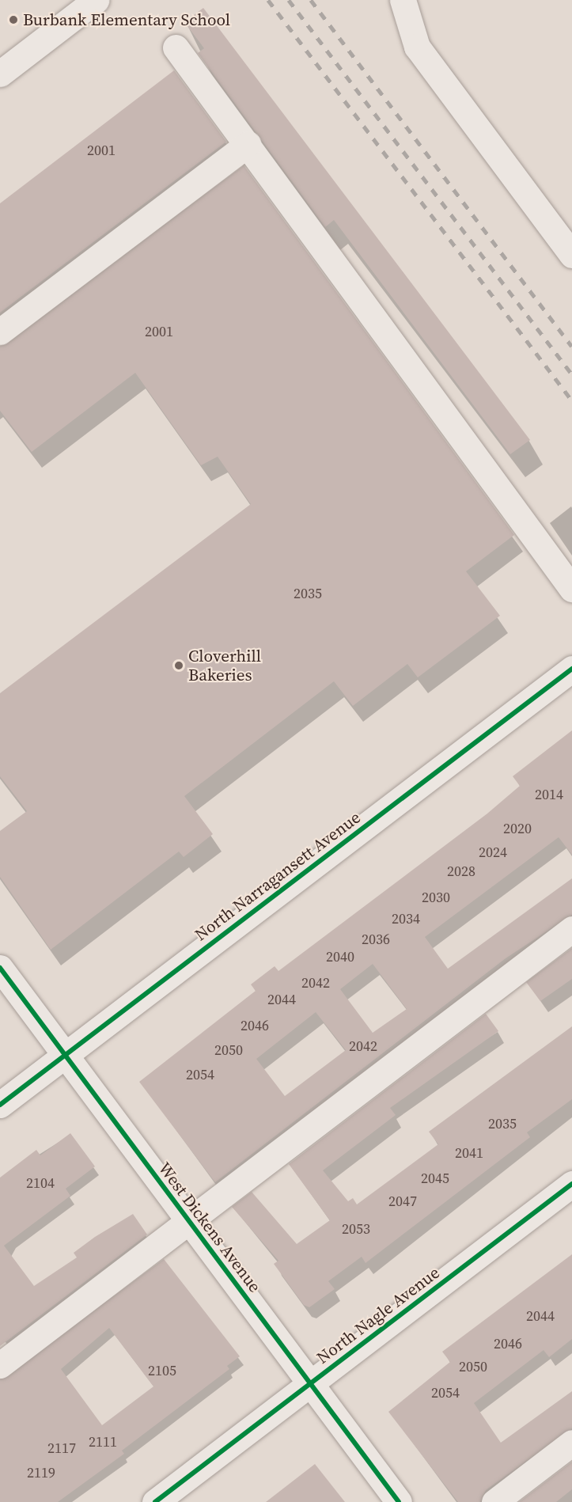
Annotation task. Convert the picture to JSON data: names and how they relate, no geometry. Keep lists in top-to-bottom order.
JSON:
{
  "streets": {
    "street": ["North Narragansett Avenue", "West Dickens Avenue", "North Nagle Avenue"]
  },
  "crossings": [
    ["North Narragansett Avenue", "West Dickens Avenue"],
    ["West Dickens Avenue", "North Nagle Avenue"]
  ],
  "places": ["Burbank Elementary School", "Cloverhill Bakeries"],
  "house_numbers": [
    "2001",
    "2001",
    "2035",
    "2014",
    "2020",
    "2024",
    "2028",
    "2030",
    "2034",
    "2036",
    "2040",
    "2042",
    "2044",
    "2046",
    "2042",
    "2050",
    "2054",
    "2035",
    "2041",
    "2045",
    "2104",
    "2047",
    "2053",
    "2044",
    "2046",
    "2050",
    "2105",
    "2054",
    "2111",
    "2117",
    "2119"
  ]
}
